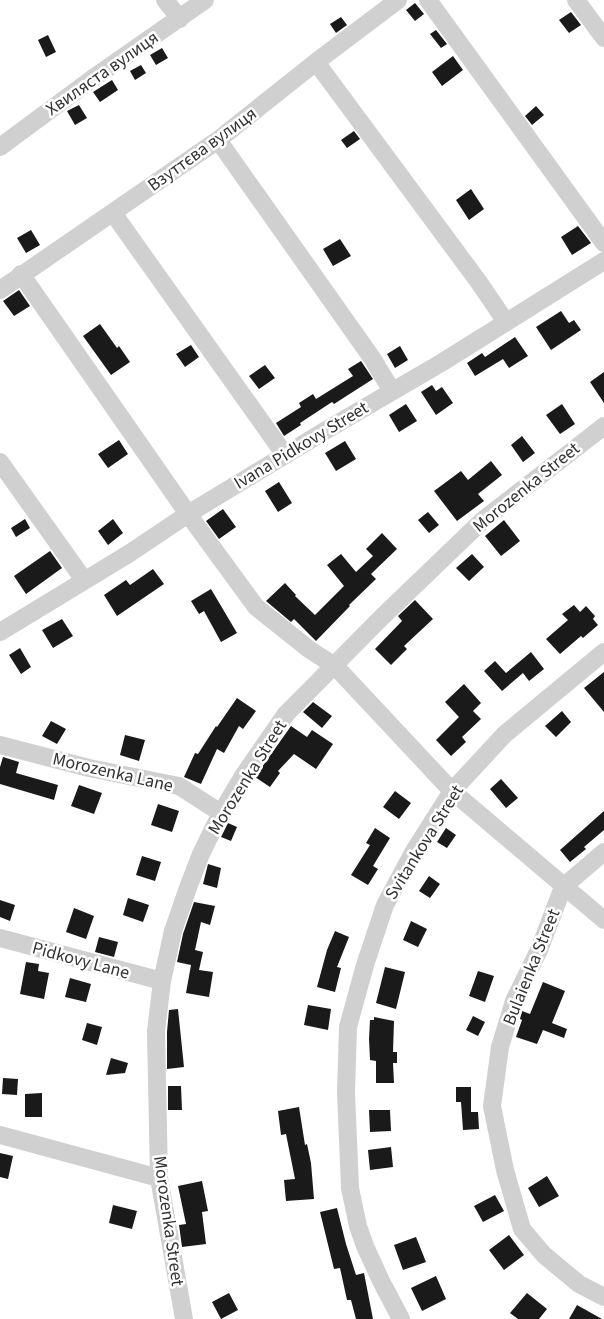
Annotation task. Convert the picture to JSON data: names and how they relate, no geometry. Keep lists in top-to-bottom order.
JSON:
{
  "streets": {
    "street": [
      "Хвиляста вулиця",
      "Взуттєва вулиця",
      "Ivana Pidkovy Street",
      "Morozenka Street",
      "Morozenka Lane",
      "Svitankova Street",
      "Pidkovy Lane",
      "Bulaienka Street"
    ]
  },
  "crossings": [
    ["Morozenka Street", "Morozenka Lane"],
    ["Morozenka Street", "Pidkovy Lane"]
  ]
}
